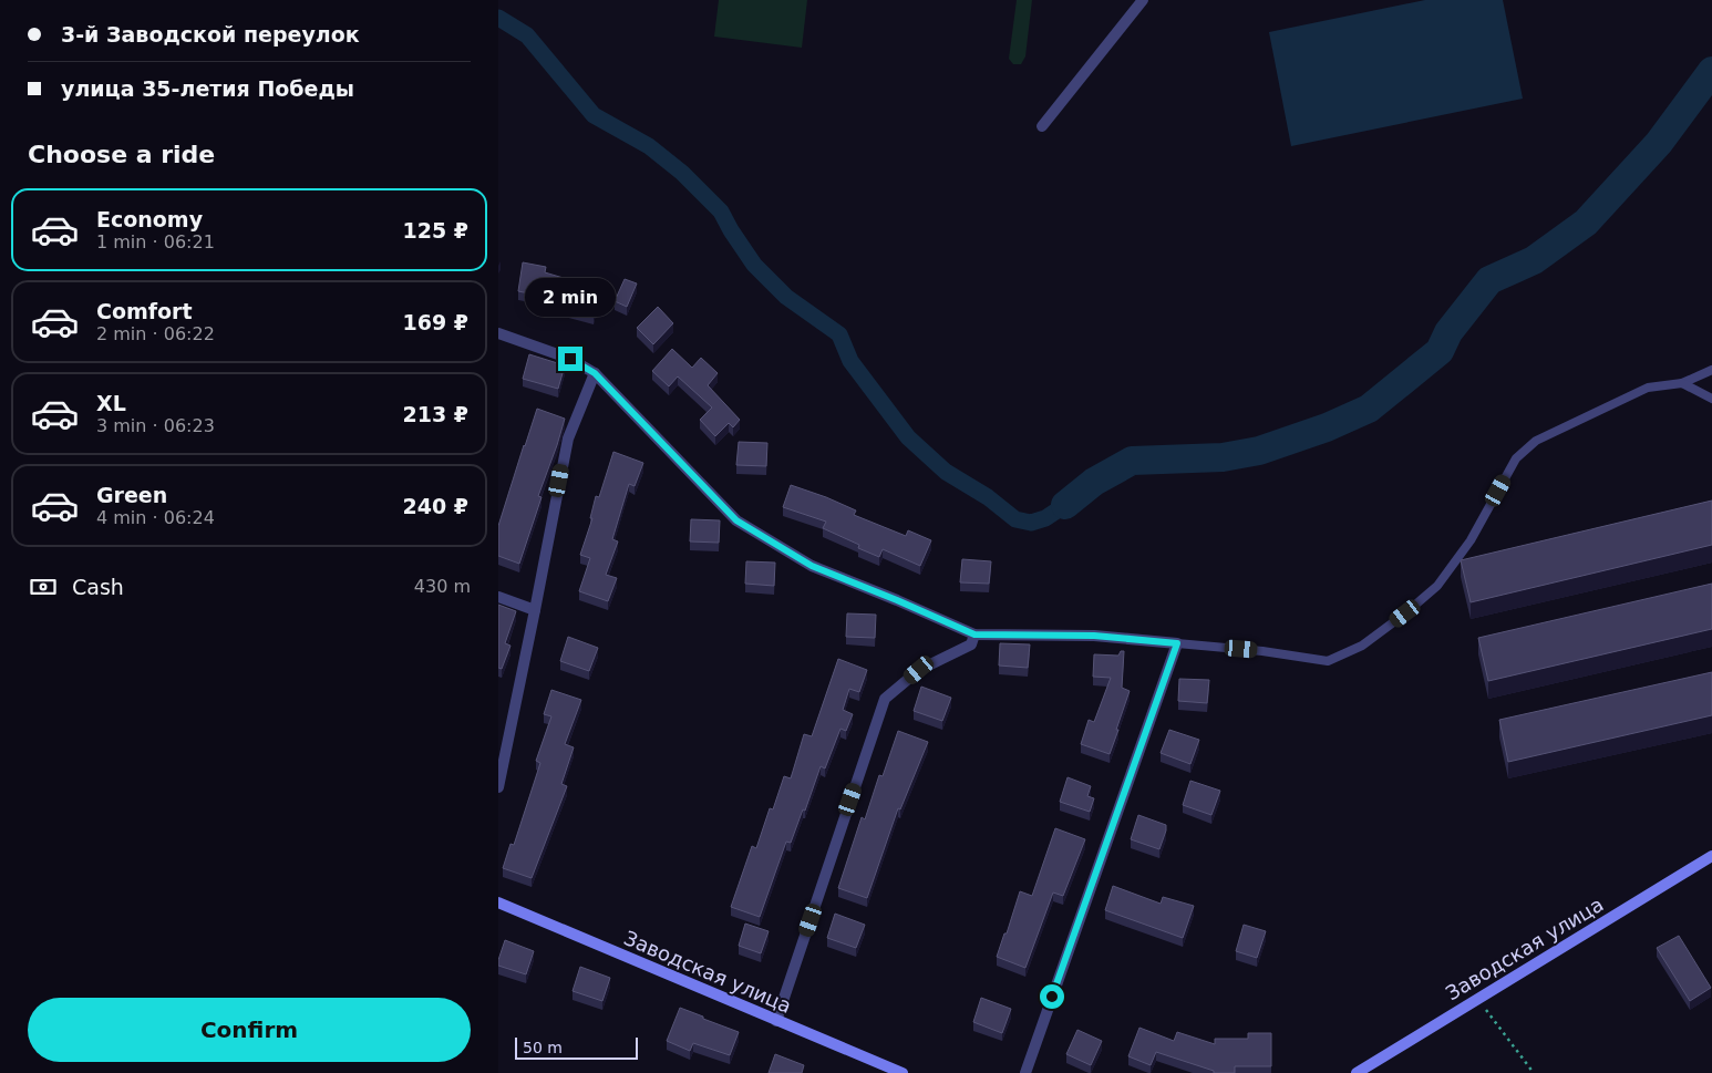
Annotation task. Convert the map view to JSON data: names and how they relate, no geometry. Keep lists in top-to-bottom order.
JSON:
{
  "streets": {
    "main road": ["Заводская улица"]
  },
  "scale_bar": "50 m",
  "page": {
    "banner": ["3-й Заводской переулок", "улица 35-летия Победы"],
    "heading": "Choose a ride",
    "list": [
      {
        "name": "Economy",
        "note": "1 min · 06:21",
        "value": "125 ₽"
      },
      {
        "name": "Comfort",
        "note": "2 min · 06:22",
        "value": "169 ₽"
      },
      {
        "name": "XL",
        "note": "3 min · 06:23",
        "value": "213 ₽"
      },
      {
        "name": "Green",
        "note": "4 min · 06:24",
        "value": "240 ₽"
      }
    ],
    "bubble": "2 min",
    "pay": ["Cash", "430 m"],
    "buttons": "Confirm",
    "scale": "50 m"
  }
}
